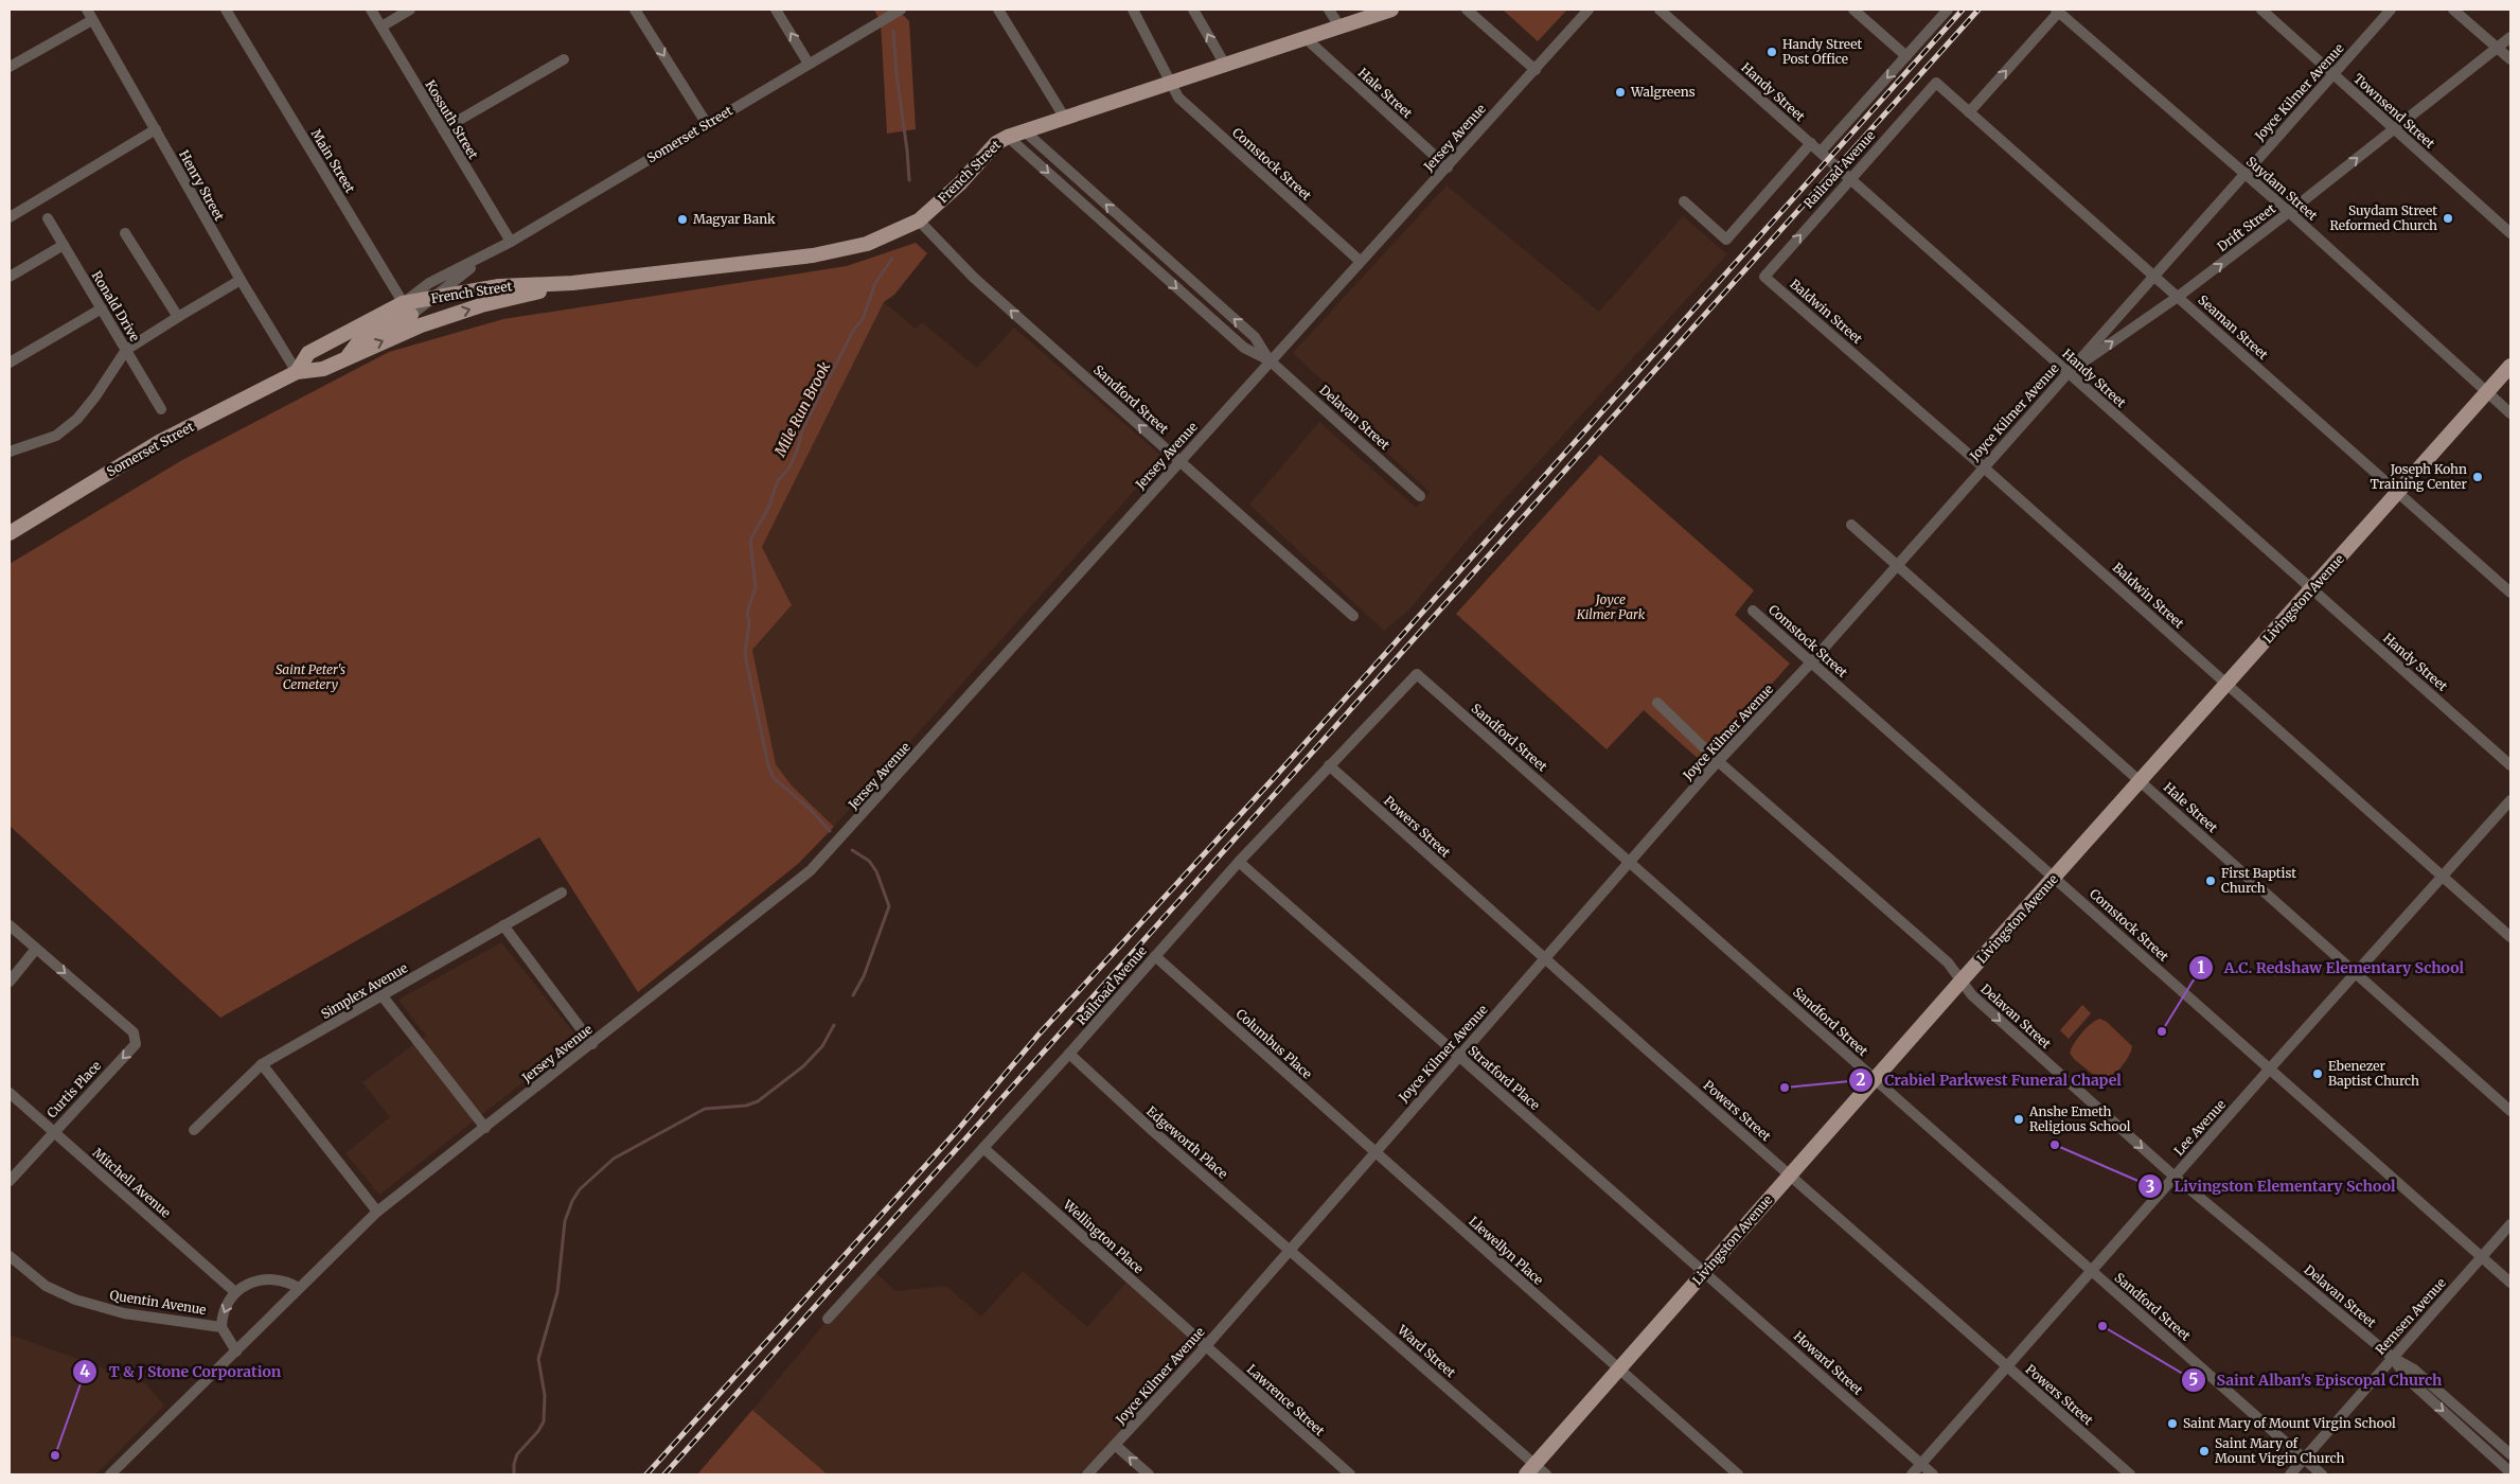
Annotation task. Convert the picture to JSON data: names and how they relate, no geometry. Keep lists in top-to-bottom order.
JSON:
{
  "streets": {
    "main road": ["Somerset Street", "French Street", "Livingston Avenue"],
    "street": [
      "Handy Street",
      "Joyce Kilmer Avenue",
      "Hale Street",
      "Townsend Street",
      "Kossuth Street",
      "Jersey Avenue",
      "Main Street",
      "Comstock Street",
      "Railroad Avenue",
      "Henry Street",
      "Suydam Street",
      "Drift Street",
      "Ronald Drive",
      "Baldwin Street",
      "Seaman Street",
      "Sandford Street",
      "Delavan Street",
      "Powers Street",
      "Simplex Avenue",
      "Columbus Place",
      "Stratford Place",
      "Curtis Place",
      "Lee Avenue",
      "Edgeworth Place",
      "Mitchell Avenue",
      "Wellington Place",
      "Llewellyn Place",
      "Quentin Avenue",
      "Remsen Avenue",
      "Ward Street",
      "Howard Street",
      "Lawrence Street"
    ]
  },
  "crossings": [
    ["Handy Street", "Joyce Kilmer Avenue"],
    ["Handy Street", "Railroad Avenue"],
    ["Handy Street", "Drift Street"],
    ["Handy Street", "Livingston Avenue"],
    ["Joyce Kilmer Avenue", "Hale Street"],
    ["Joyce Kilmer Avenue", "Townsend Street"],
    ["Joyce Kilmer Avenue", "Comstock Street"],
    ["Joyce Kilmer Avenue", "Suydam Street"],
    ["Joyce Kilmer Avenue", "Drift Street"],
    ["Joyce Kilmer Avenue", "Baldwin Street"],
    ["Joyce Kilmer Avenue", "Seaman Street"],
    ["Joyce Kilmer Avenue", "Sandford Street"],
    ["Joyce Kilmer Avenue", "Delavan Street"],
    ["Joyce Kilmer Avenue", "Powers Street"],
    ["Joyce Kilmer Avenue", "Columbus Place"],
    ["Joyce Kilmer Avenue", "Stratford Place"],
    ["Joyce Kilmer Avenue", "Edgeworth Place"],
    ["Joyce Kilmer Avenue", "Wellington Place"],
    ["Joyce Kilmer Avenue", "Llewellyn Place"],
    ["Joyce Kilmer Avenue", "Ward Street"],
    ["Joyce Kilmer Avenue", "Lawrence Street"],
    ["Hale Street", "Jersey Avenue"],
    ["Hale Street", "French Street"],
    ["Hale Street", "Livingston Avenue"],
    ["Hale Street", "Lee Avenue"],
    ["Townsend Street", "Drift Street"],
    ["Kossuth Street", "Somerset Street"],
    ["Somerset Street", "Main Street"],
    ["Somerset Street", "French Street"],
    ["Somerset Street", "Henry Street"],
    ["Jersey Avenue", "Comstock Street"],
    ["Jersey Avenue", "Sandford Street"],
    ["Jersey Avenue", "Delavan Street"],
    ["Main Street", "French Street"],
    ["Comstock Street", "French Street"],
    ["Comstock Street", "Livingston Avenue"],
    ["Comstock Street", "Lee Avenue"],
    ["Comstock Street", "Remsen Avenue"],
    ["Railroad Avenue", "Baldwin Street"],
    ["Railroad Avenue", "Seaman Street"],
    ["Railroad Avenue", "Sandford Street"],
    ["Railroad Avenue", "Powers Street"],
    ["Railroad Avenue", "Columbus Place"],
    ["Railroad Avenue", "Stratford Place"],
    ["Railroad Avenue", "Edgeworth Place"],
    ["Railroad Avenue", "Wellington Place"],
    ["French Street", "Sandford Street"],
    ["French Street", "Delavan Street"],
    ["Suydam Street", "Drift Street"],
    ["Suydam Street", "Livingston Avenue"],
    ["Drift Street", "Seaman Street"],
    ["Baldwin Street", "Livingston Avenue"],
    ["Baldwin Street", "Lee Avenue"],
    ["Seaman Street", "Livingston Avenue"],
    ["Sandford Street", "Livingston Avenue"],
    ["Sandford Street", "Lee Avenue"],
    ["Sandford Street", "Remsen Avenue"],
    ["Delavan Street", "Livingston Avenue"],
    ["Delavan Street", "Lee Avenue"],
    ["Delavan Street", "Remsen Avenue"],
    ["Livingston Avenue", "Powers Street"],
    ["Livingston Avenue", "Stratford Place"],
    ["Livingston Avenue", "Llewellyn Place"],
    ["Livingston Avenue", "Ward Street"],
    ["Livingston Avenue", "Howard Street"],
    ["Powers Street", "Lee Avenue"],
    ["Columbus Place", "Llewellyn Place"],
    ["Stratford Place", "Howard Street"],
    ["Curtis Place", "Mitchell Avenue"],
    ["Lee Avenue", "Howard Street"],
    ["Edgeworth Place", "Ward Street"],
    ["Wellington Place", "Lawrence Street"]
  ],
  "one_way": ["Drift Street"],
  "water": ["Mile Run Brook"],
  "parks": ["Joyce Kilmer Park", "Saint Peter's Cemetery"],
  "places": [
    "Handy Street Post Office",
    "Walgreens",
    "Suydam Street Reformed Church",
    "Magyar Bank",
    "Joseph Kohn Training Center",
    "First Baptist Church",
    "A.C. Redshaw Elementary School",
    "Ebenezer Baptist Church",
    "Crabiel Parkwest Funeral Chapel",
    "Anshe Emeth Religious School",
    "Livingston Elementary School",
    "Saint Alban's Episcopal Church",
    "Saint Mary of Mount Virgin School",
    "Saint Mary of Mount Virgin Church",
    "T & J Stone Corporation"
  ]
}
